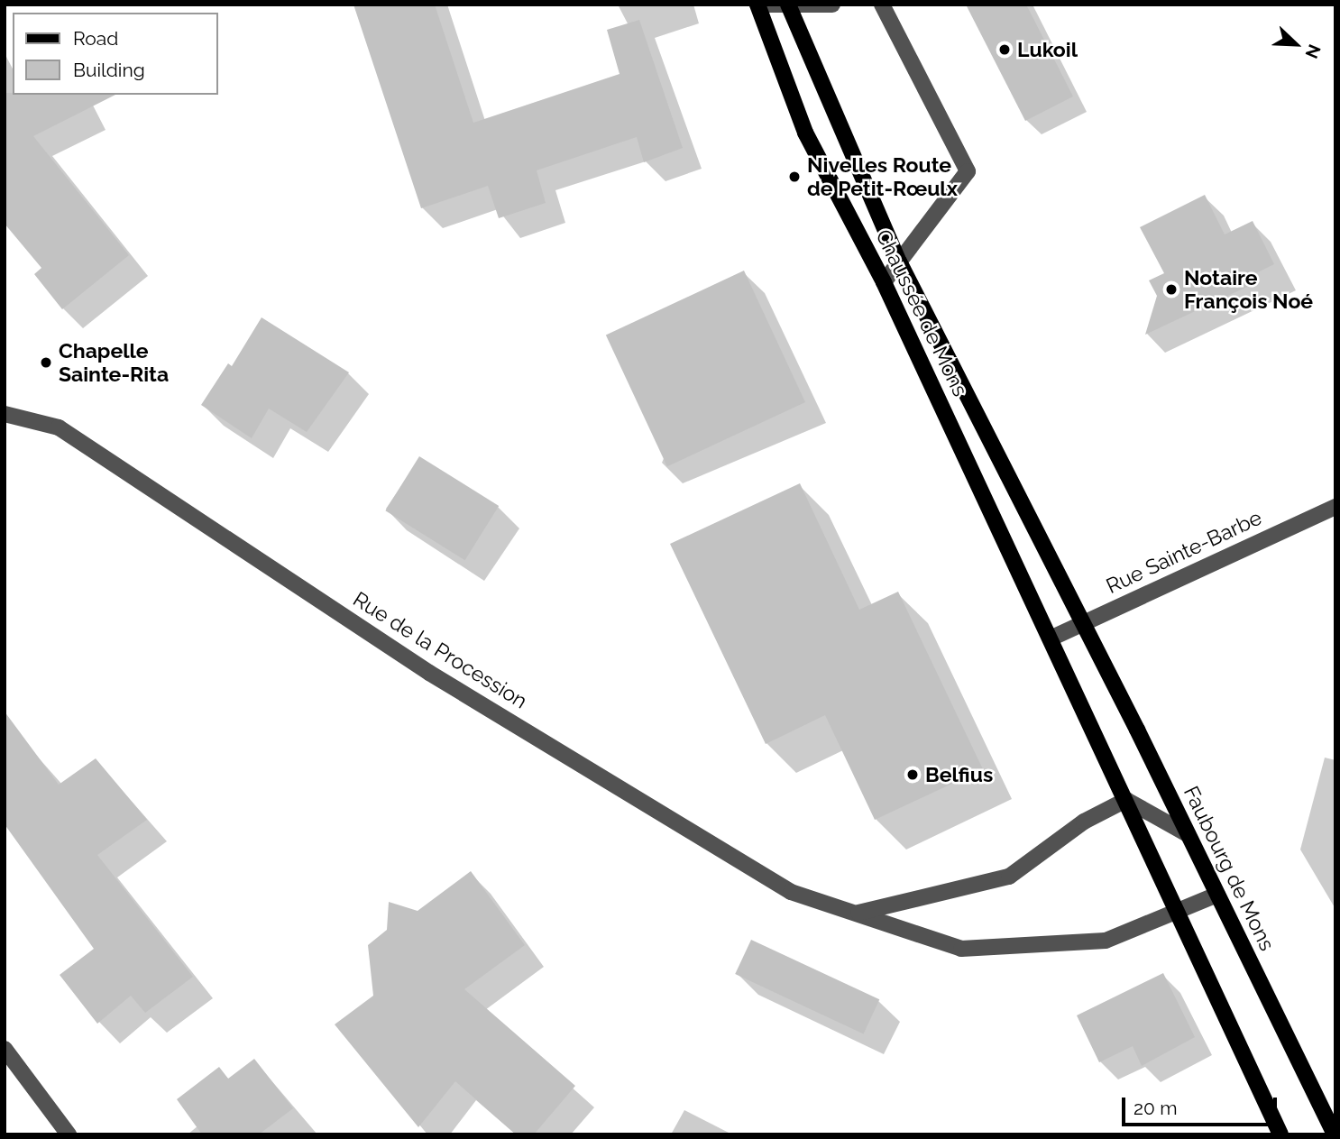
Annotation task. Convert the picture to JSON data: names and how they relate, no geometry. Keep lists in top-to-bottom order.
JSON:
{
  "streets": {
    "main road": ["Chaussée de Mons", "Faubourg de Mons"],
    "street": ["Rue Sainte-Barbe", "Rue de la Procession"]
  },
  "crossings": [
    ["Chaussée de Mons", "Rue Sainte-Barbe"],
    ["Chaussée de Mons", "Faubourg de Mons"],
    ["Rue Sainte-Barbe", "Faubourg de Mons"],
    ["Rue de la Procession", "Faubourg de Mons"]
  ],
  "places": [
    "Lukoil",
    "Nivelles Route de Petit-Rœulx",
    "Notaire François Noé",
    "Chapelle Sainte-Rita",
    "Belfius"
  ],
  "legend": ["Road", "Building"],
  "scale_bar": "20 m",
  "north": "bottom right"
}
